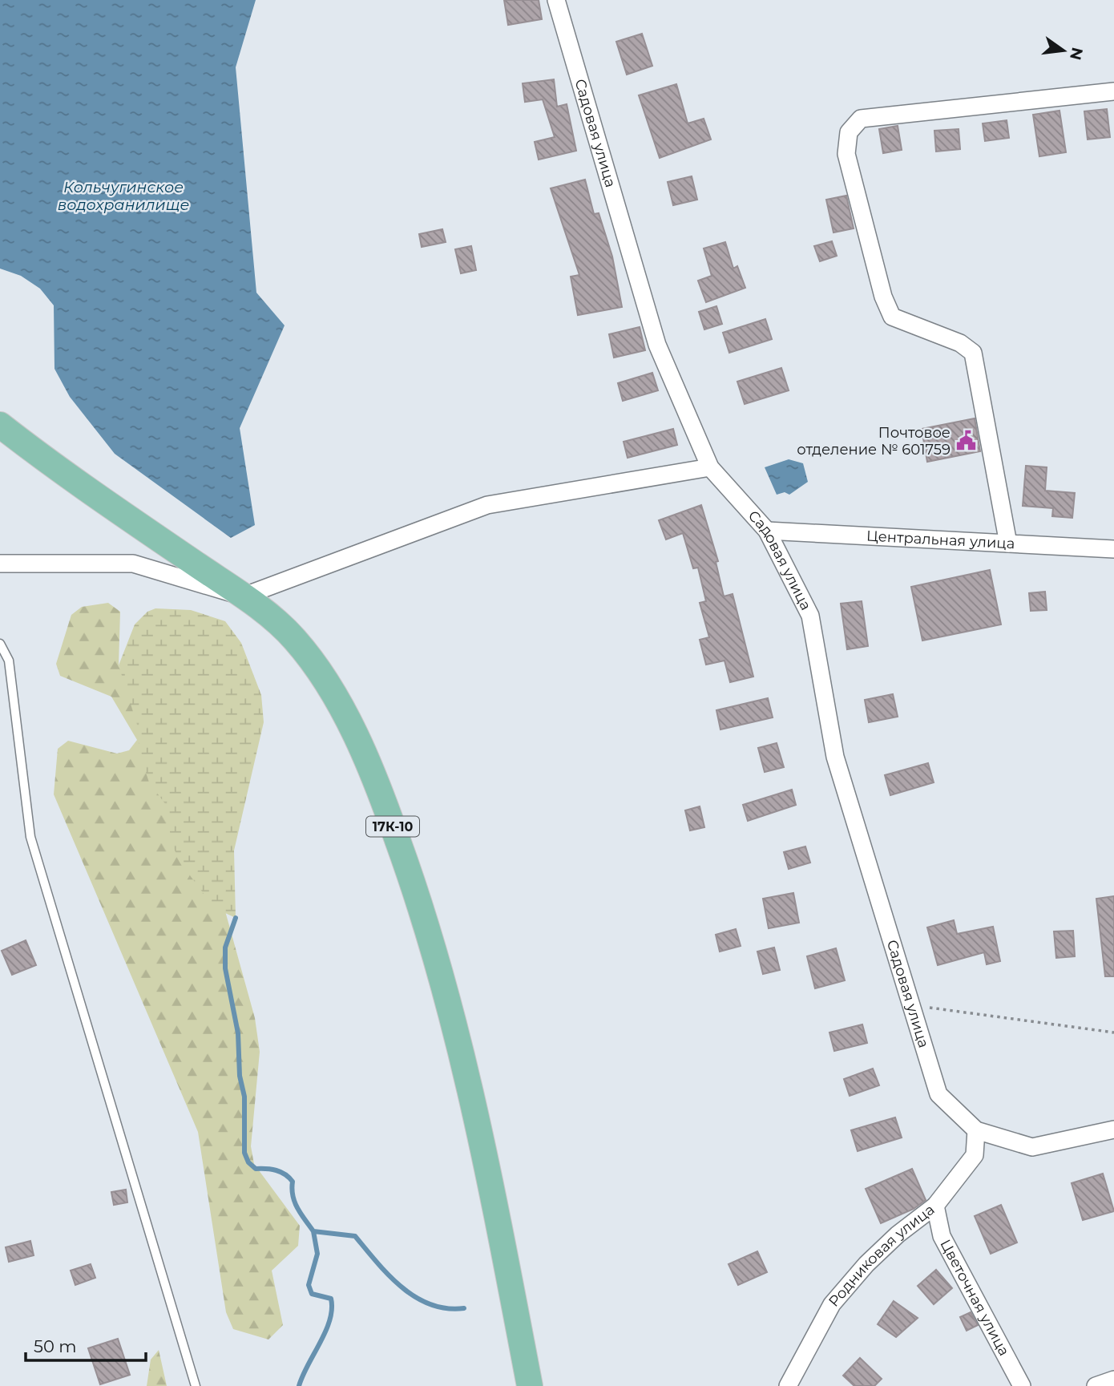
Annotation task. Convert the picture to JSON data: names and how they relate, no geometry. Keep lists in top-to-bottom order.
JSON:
{
  "streets": {
    "main road": ["17К-10"],
    "street": [
      "Садовая улица",
      "Центральная улица",
      "Родниковая улица",
      "Цветочная улица"
    ]
  },
  "crossings": [
    ["Садовая улица", "Центральная улица"],
    ["Садовая улица", "Родниковая улица"],
    ["Родниковая улица", "Цветочная улица"]
  ],
  "water": ["Кольчугинское водохранилище"],
  "places": {
    "public building": ["Почтовое отделение № 601759"]
  },
  "scale_bar": "50 m",
  "north": "right"
}
